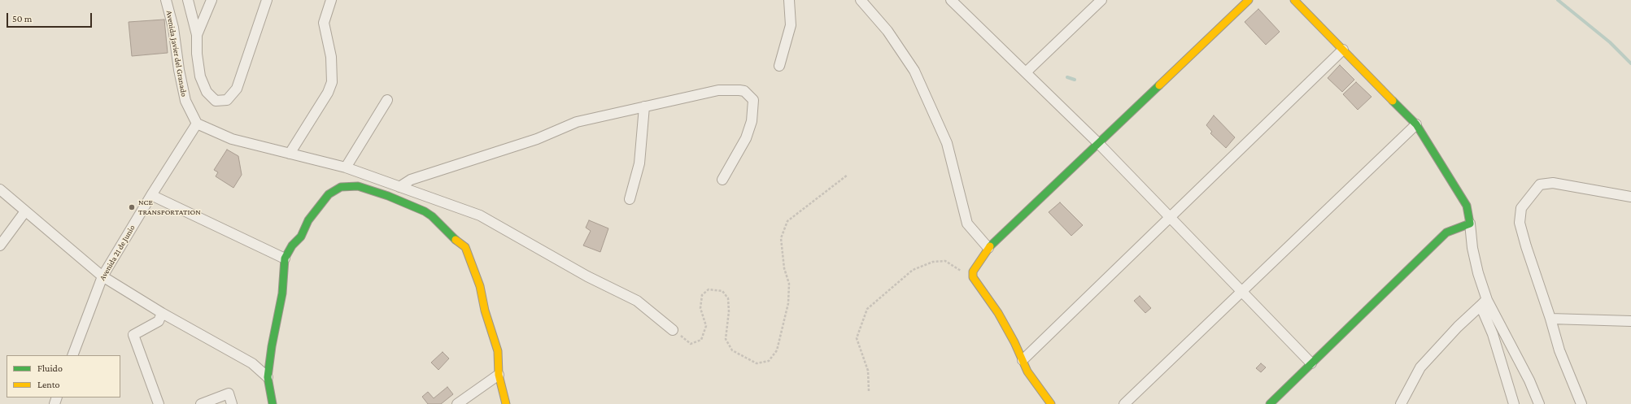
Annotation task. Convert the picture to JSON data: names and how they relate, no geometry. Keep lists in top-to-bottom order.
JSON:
{
  "streets": {
    "street": ["Avenida Javier del Granado", "Avenida 21 de Junio"]
  },
  "crossings": [
    ["Avenida Javier del Granado", "Avenida 21 de Junio"]
  ],
  "places": ["NCE TRANSPORTATION"],
  "legend": ["Fluido", "Lento"],
  "scale_bar": "50 m"
}
